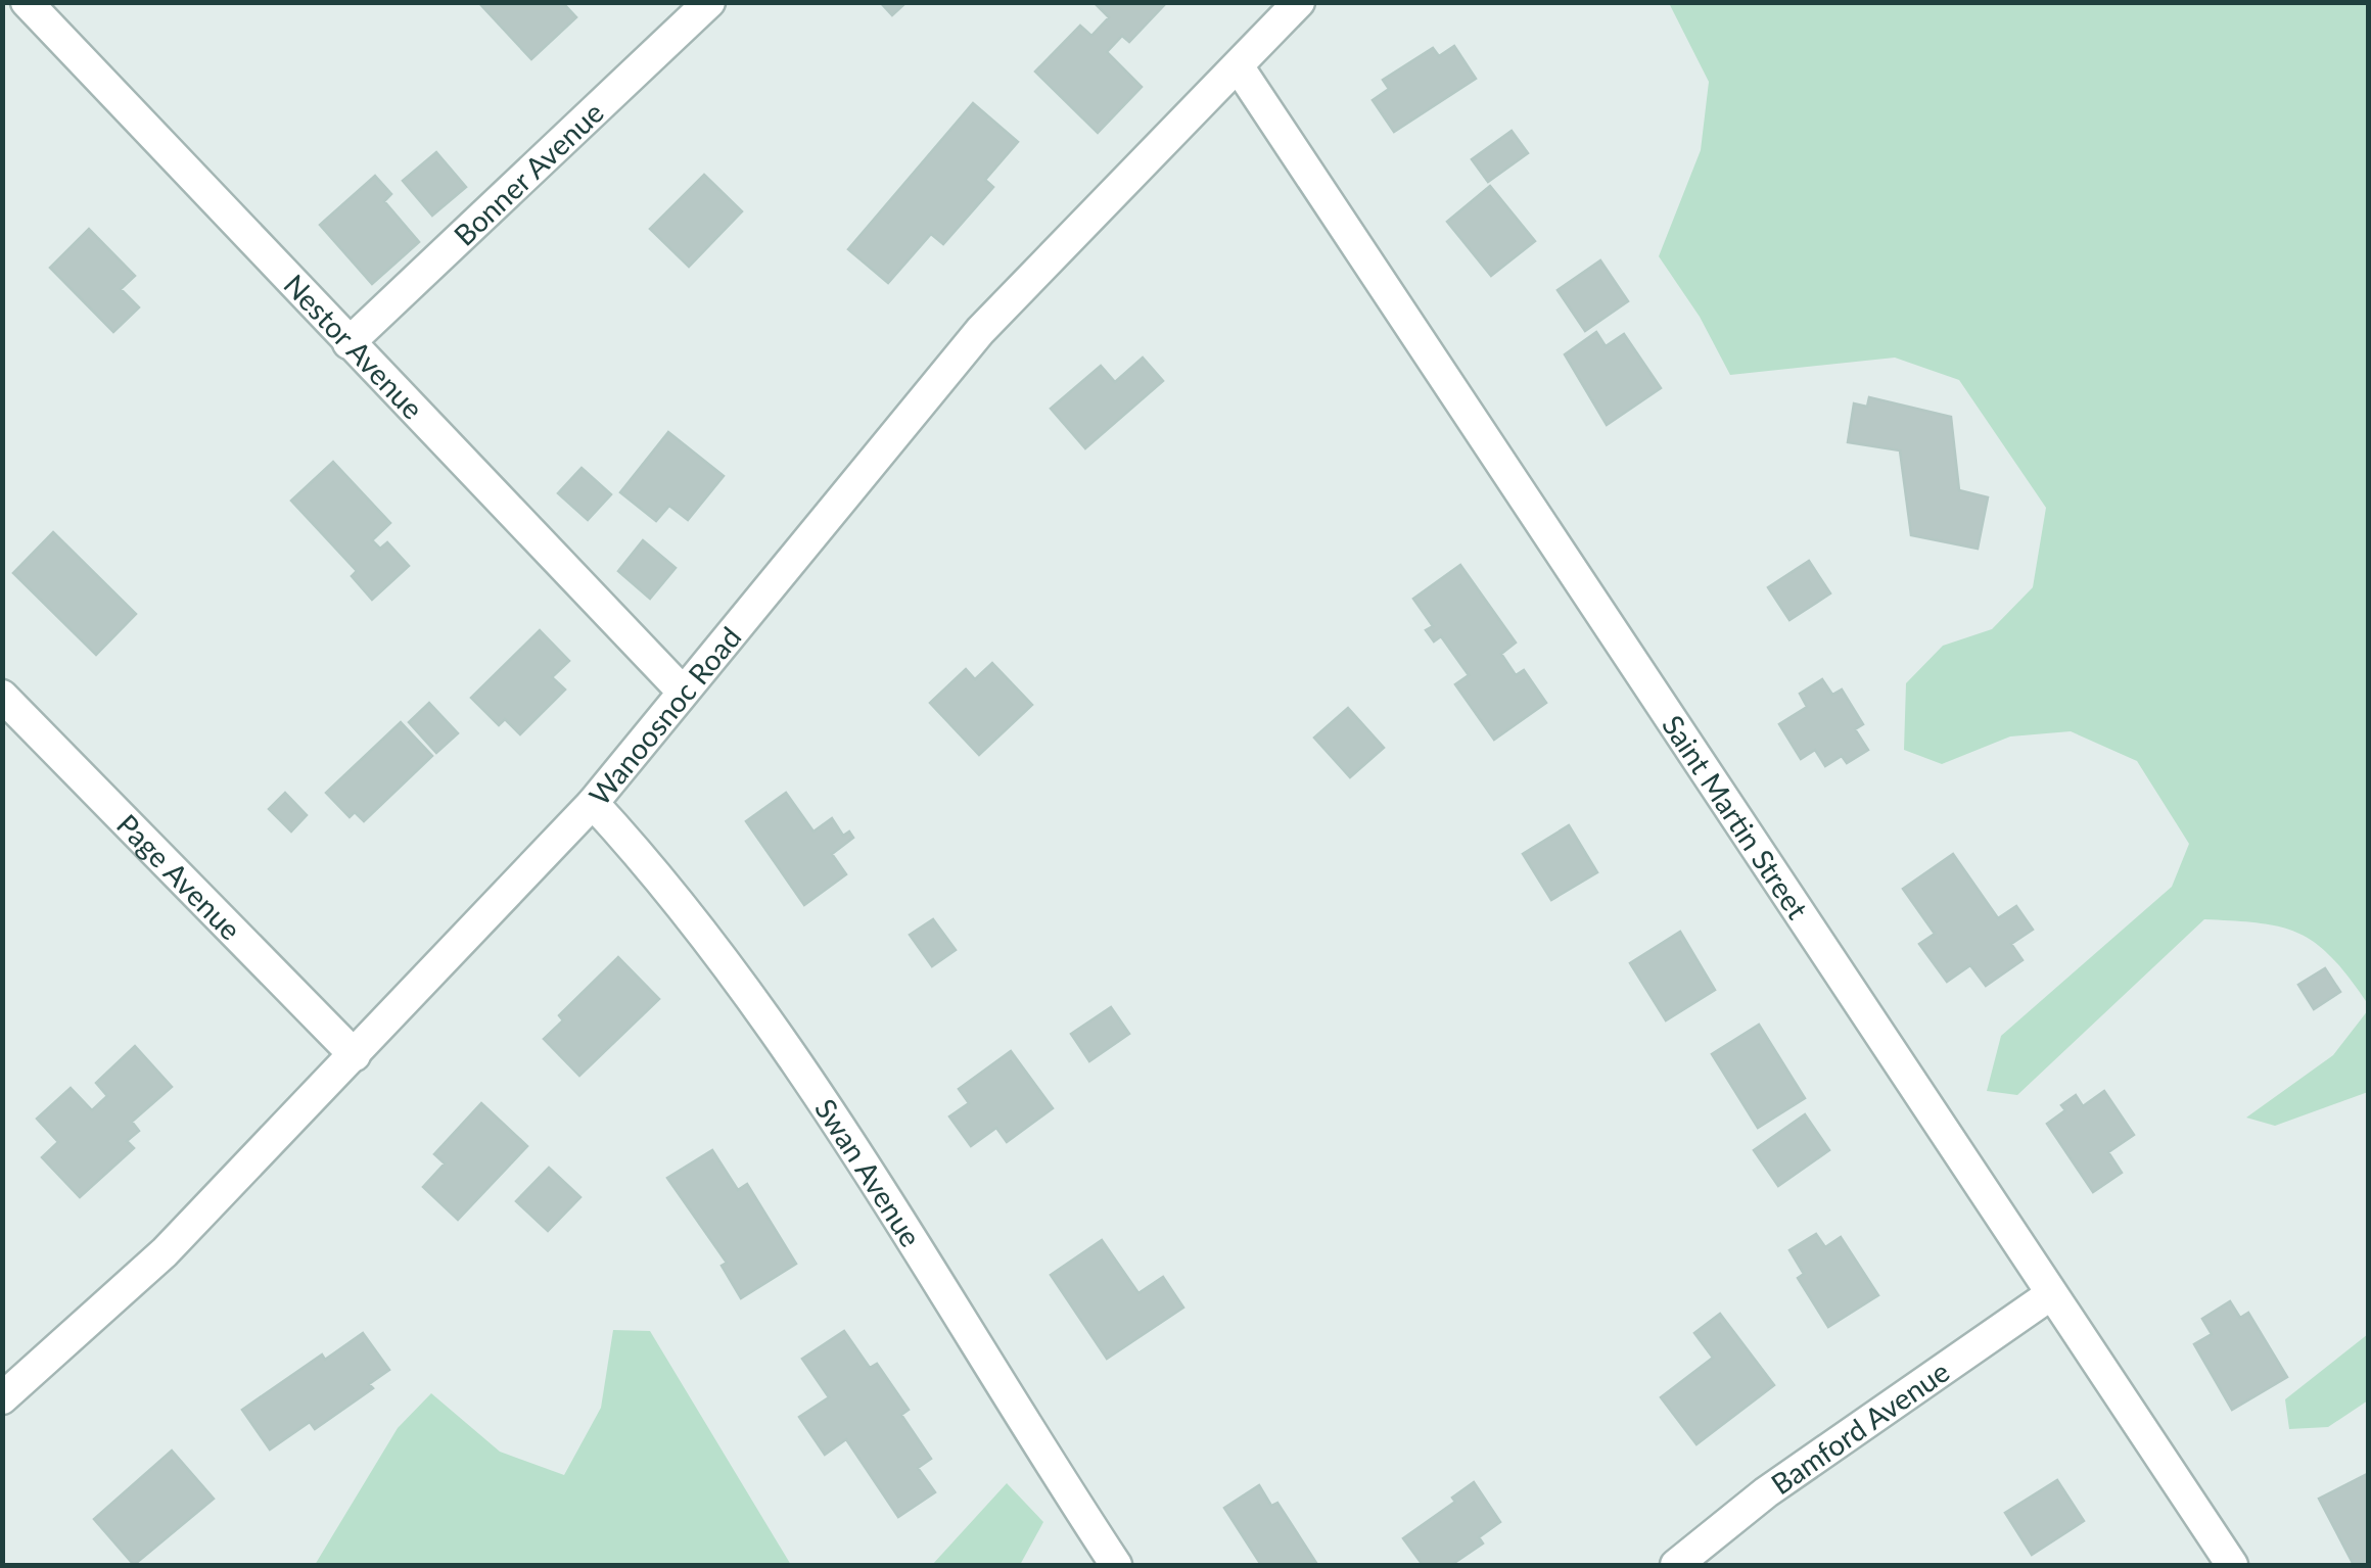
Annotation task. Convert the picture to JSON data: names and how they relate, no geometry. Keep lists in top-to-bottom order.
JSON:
{
  "streets": {
    "street": [
      "Bonner Avenue",
      "Nestor Avenue",
      "Wanoosnoc Road",
      "Saint Martin Street",
      "Page Avenue",
      "Swan Avenue",
      "Bamford Avenue"
    ]
  },
  "crossings": [
    ["Bonner Avenue", "Nestor Avenue"],
    ["Nestor Avenue", "Wanoosnoc Road"],
    ["Wanoosnoc Road", "Saint Martin Street"],
    ["Wanoosnoc Road", "Page Avenue"],
    ["Wanoosnoc Road", "Swan Avenue"],
    ["Saint Martin Street", "Bamford Avenue"]
  ]
}
